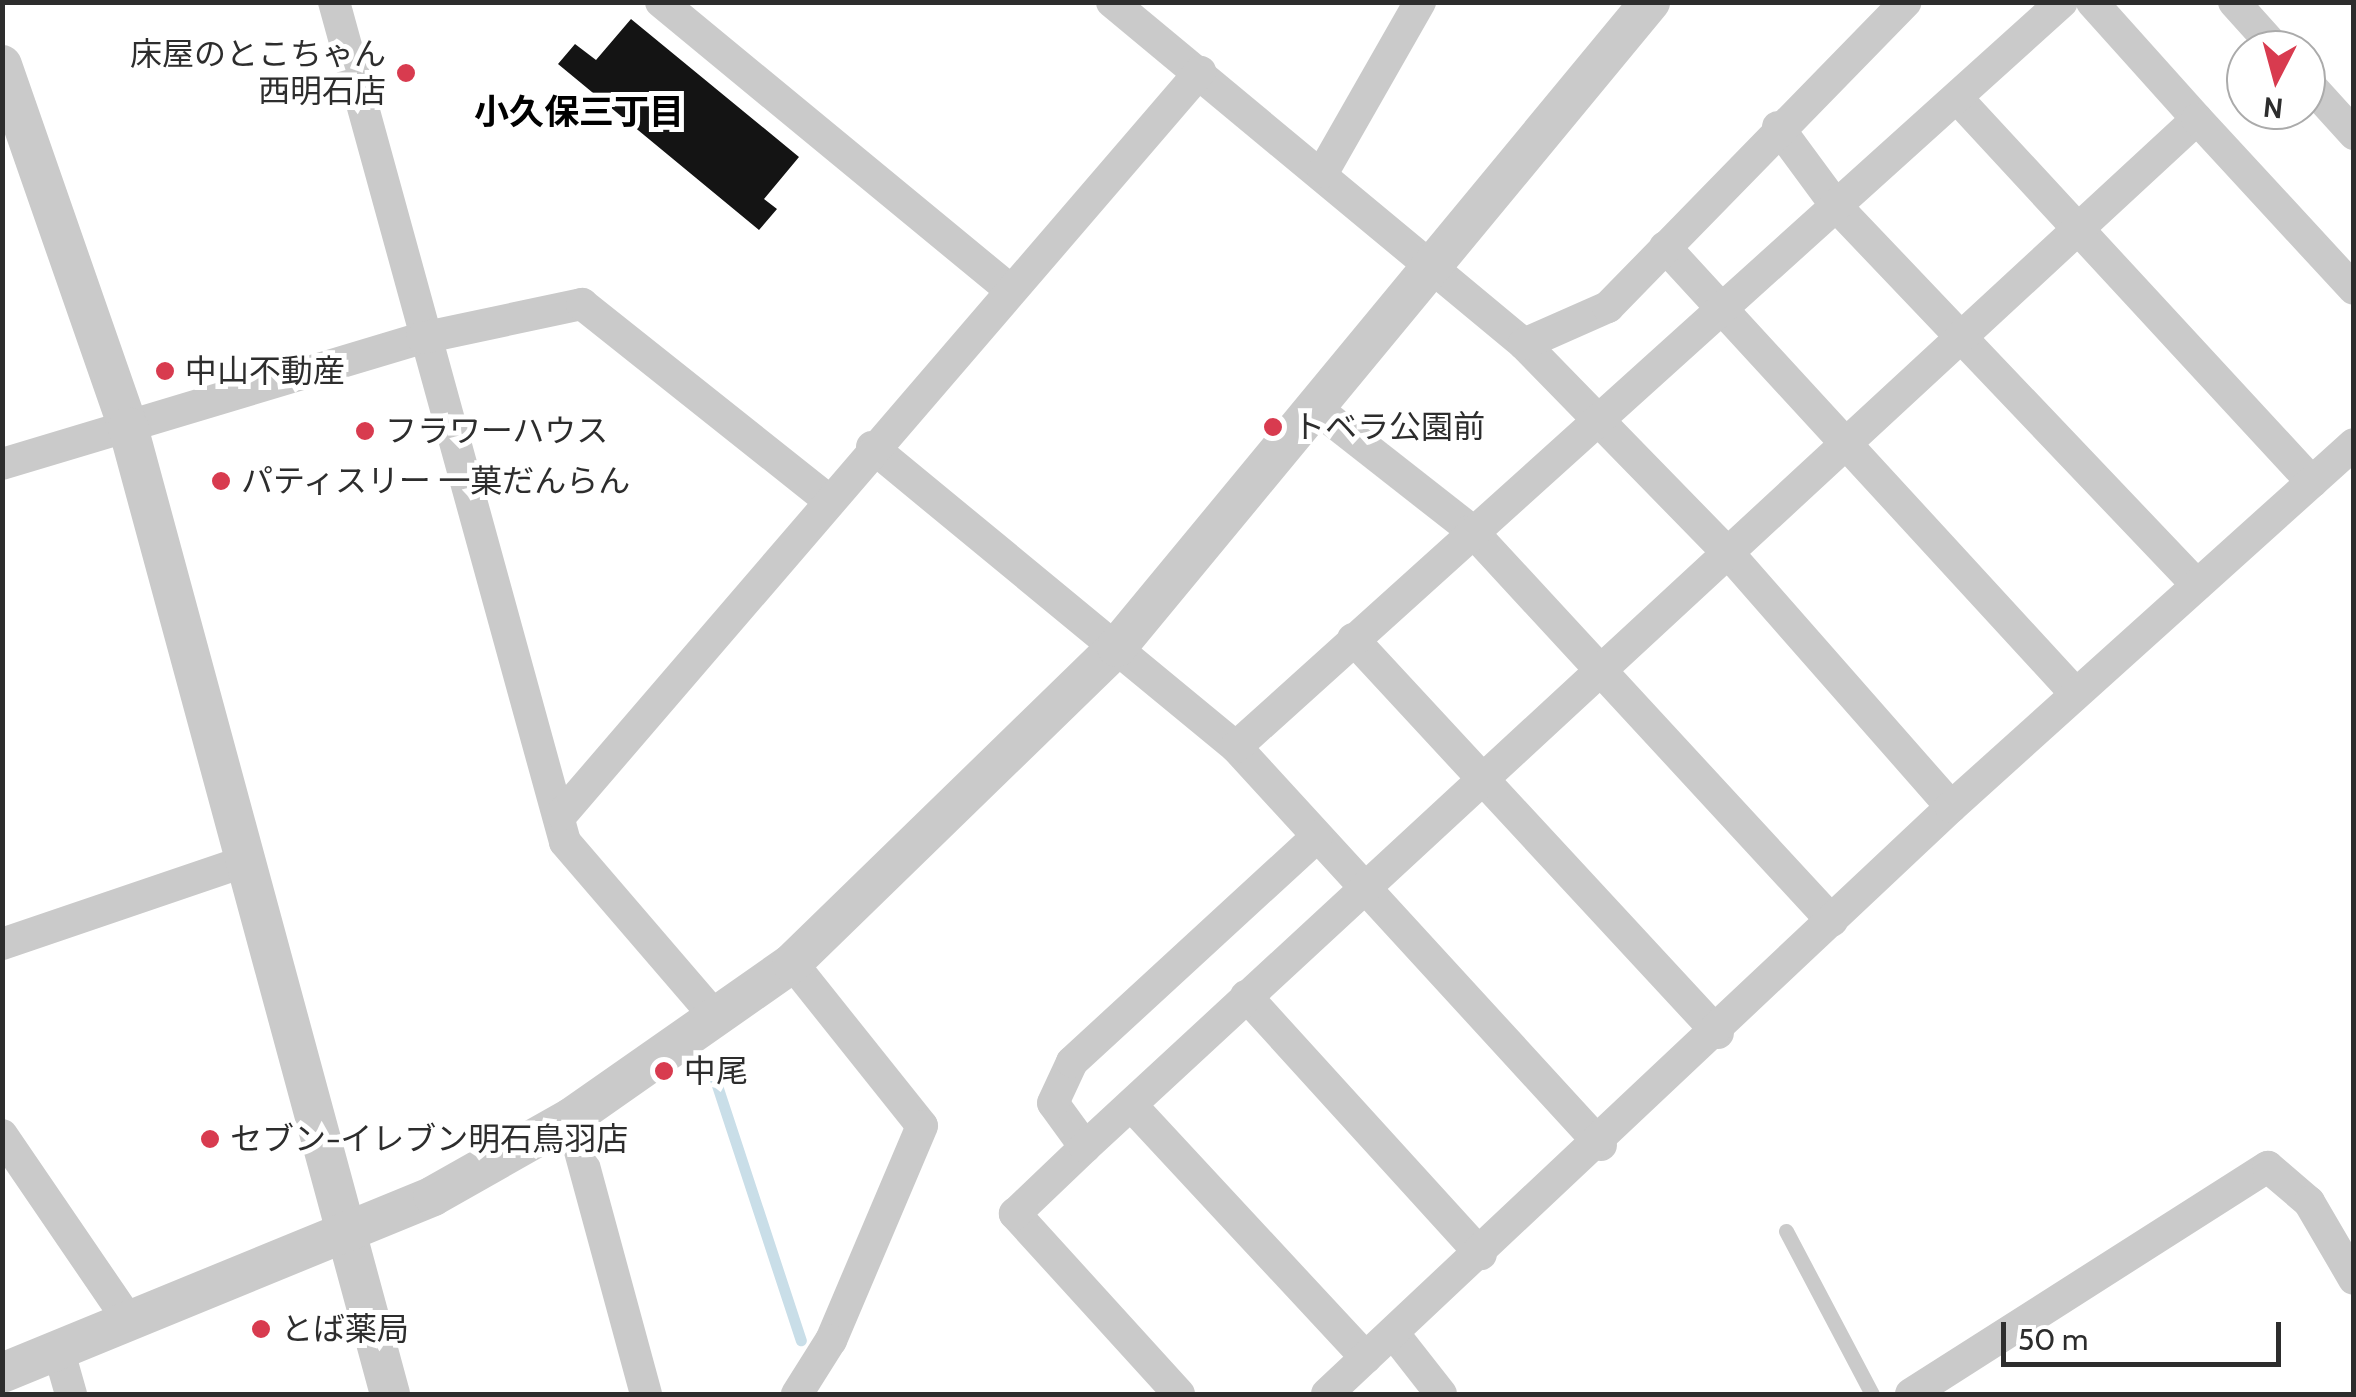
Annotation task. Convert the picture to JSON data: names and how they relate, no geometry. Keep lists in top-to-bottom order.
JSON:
{
  "districts": ["小久保三丁目"],
  "places": [
    "床屋のとこちゃん 西明石店",
    "中山不動産",
    "トベラ公園前",
    "フラワーハウス",
    "パティスリー 一菓だんらん",
    "中尾",
    "セブン−イレブン明石鳥羽店",
    "とば薬局"
  ],
  "scale_bar": "50 m",
  "north": "bottom"
}
